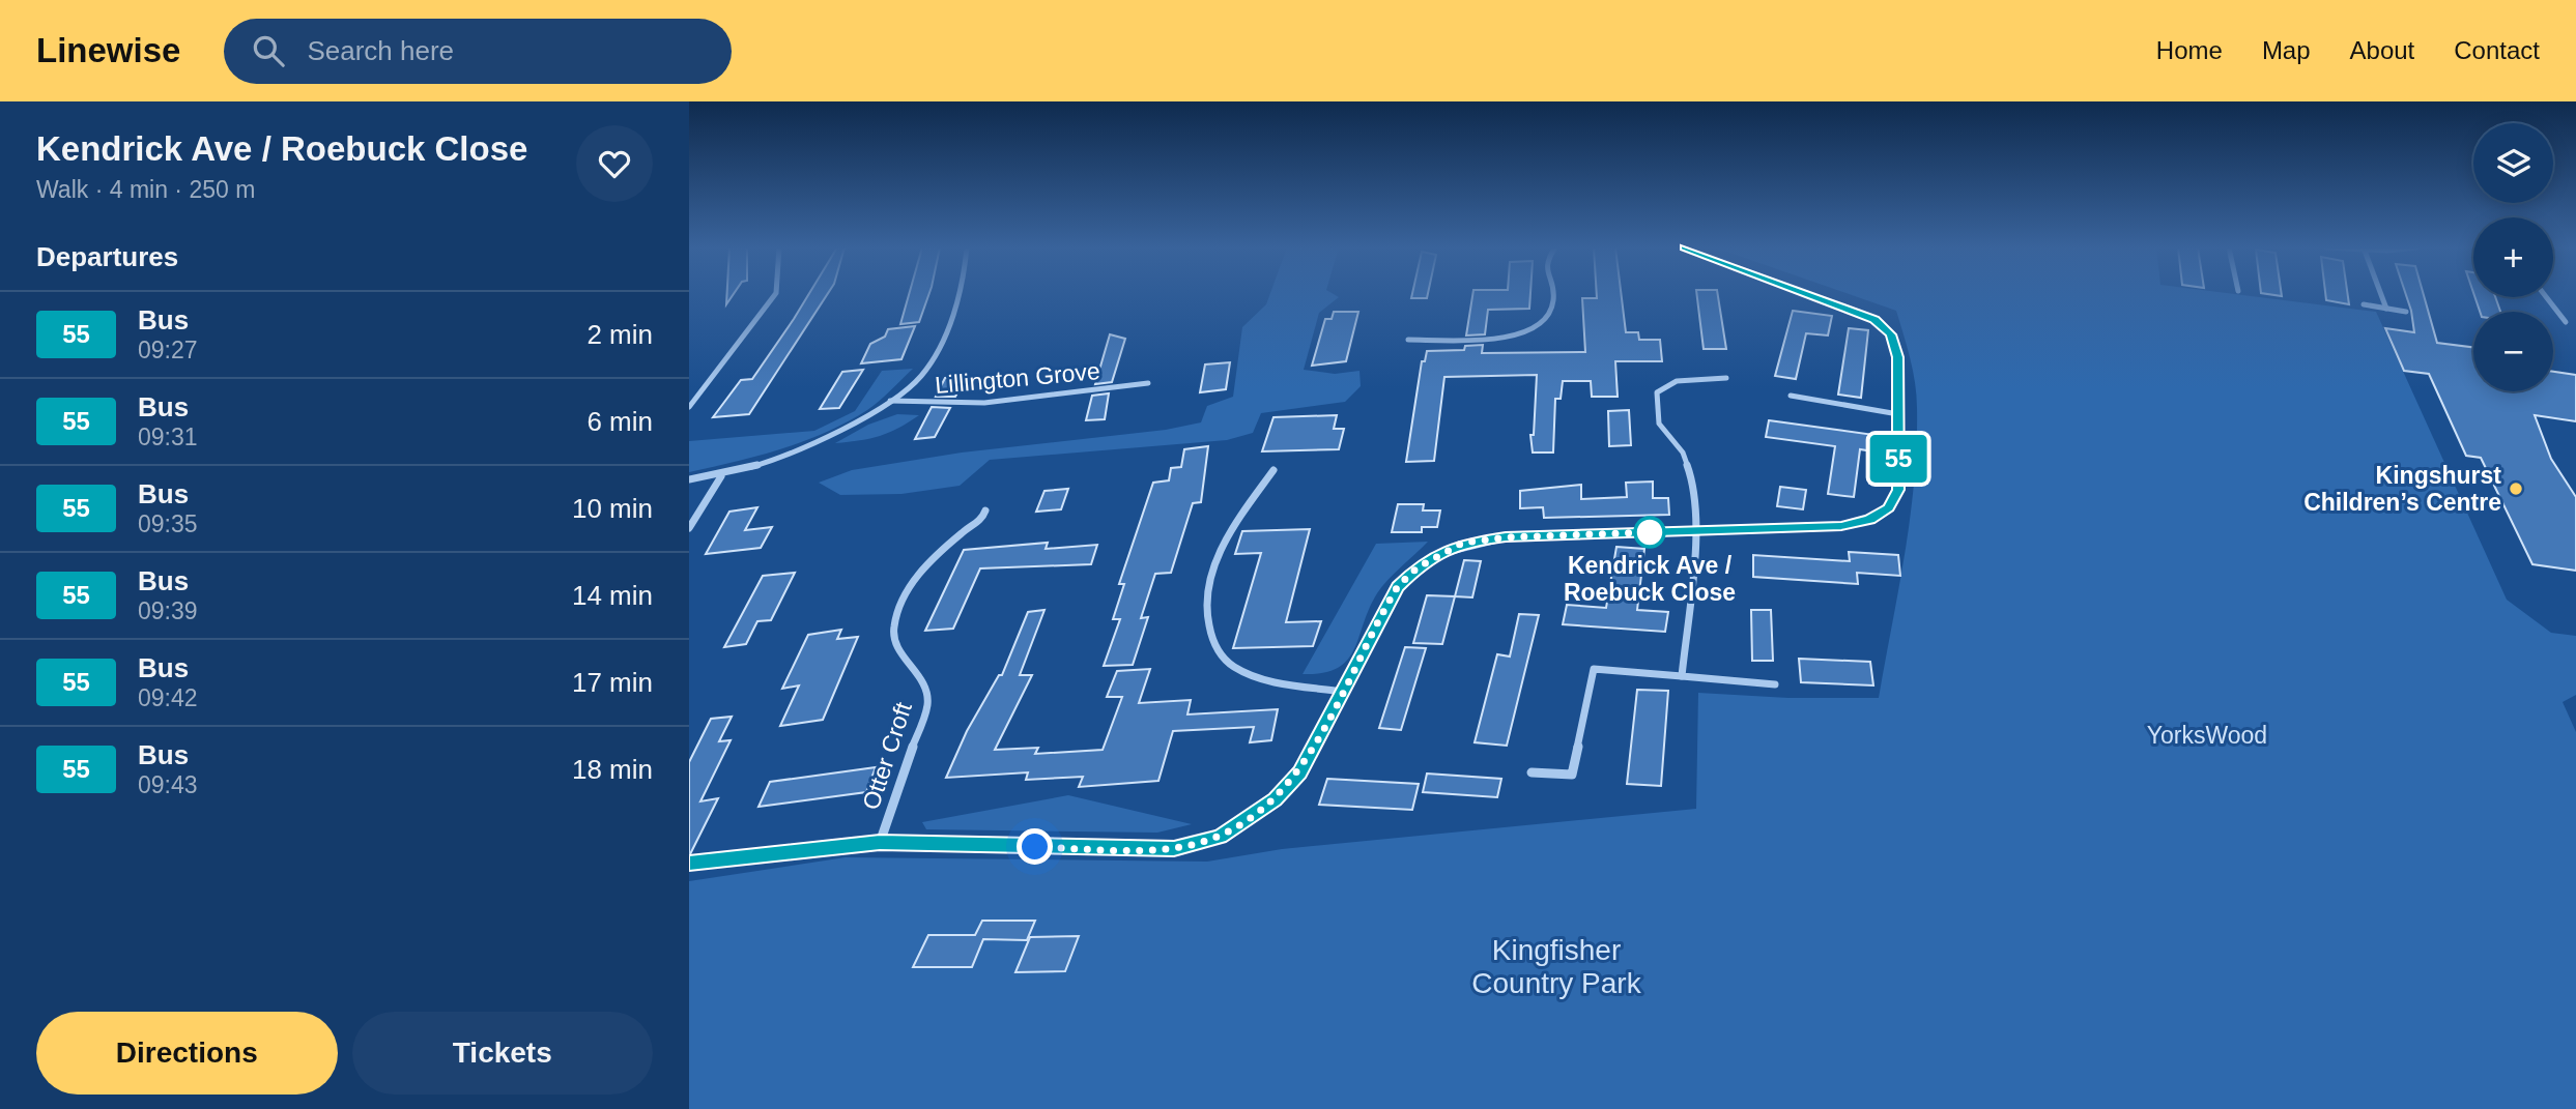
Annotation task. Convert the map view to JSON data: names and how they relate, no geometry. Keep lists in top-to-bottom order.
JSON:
{
  "streets": {
    "street": ["Lillington Grove", "Otter Croft"]
  },
  "parks": ["YorksWood", "Kingfisher Country Park"],
  "places": ["Kingshurst Children’s Centre", "Kendrick Ave / Roebuck Close"],
  "lines": ["bus line 55"],
  "page": {
    "header": "Linewise",
    "search": "Search here",
    "nav": [
      "Home",
      "Map",
      "About",
      "Contact"
    ],
    "heading": [
      ["Kendrick Ave / Roebuck Close", "Walk · 4 min · 250 m"],
      "Departures"
    ],
    "on_map": "55",
    "map_buttons": ["+", "−"],
    "list": [
      {
        "mark": "55",
        "name": "Bus",
        "note": "09:27",
        "value": "2 min"
      },
      {
        "mark": "55",
        "name": "Bus",
        "note": "09:31",
        "value": "6 min"
      },
      {
        "mark": "55",
        "name": "Bus",
        "note": "09:35",
        "value": "10 min"
      },
      {
        "mark": "55",
        "name": "Bus",
        "note": "09:39",
        "value": "14 min"
      },
      {
        "mark": "55",
        "name": "Bus",
        "note": "09:42",
        "value": "17 min"
      },
      {
        "mark": "55",
        "name": "Bus",
        "note": "09:43",
        "value": "18 min"
      }
    ],
    "buttons": ["Directions", "Tickets"]
  }
}
